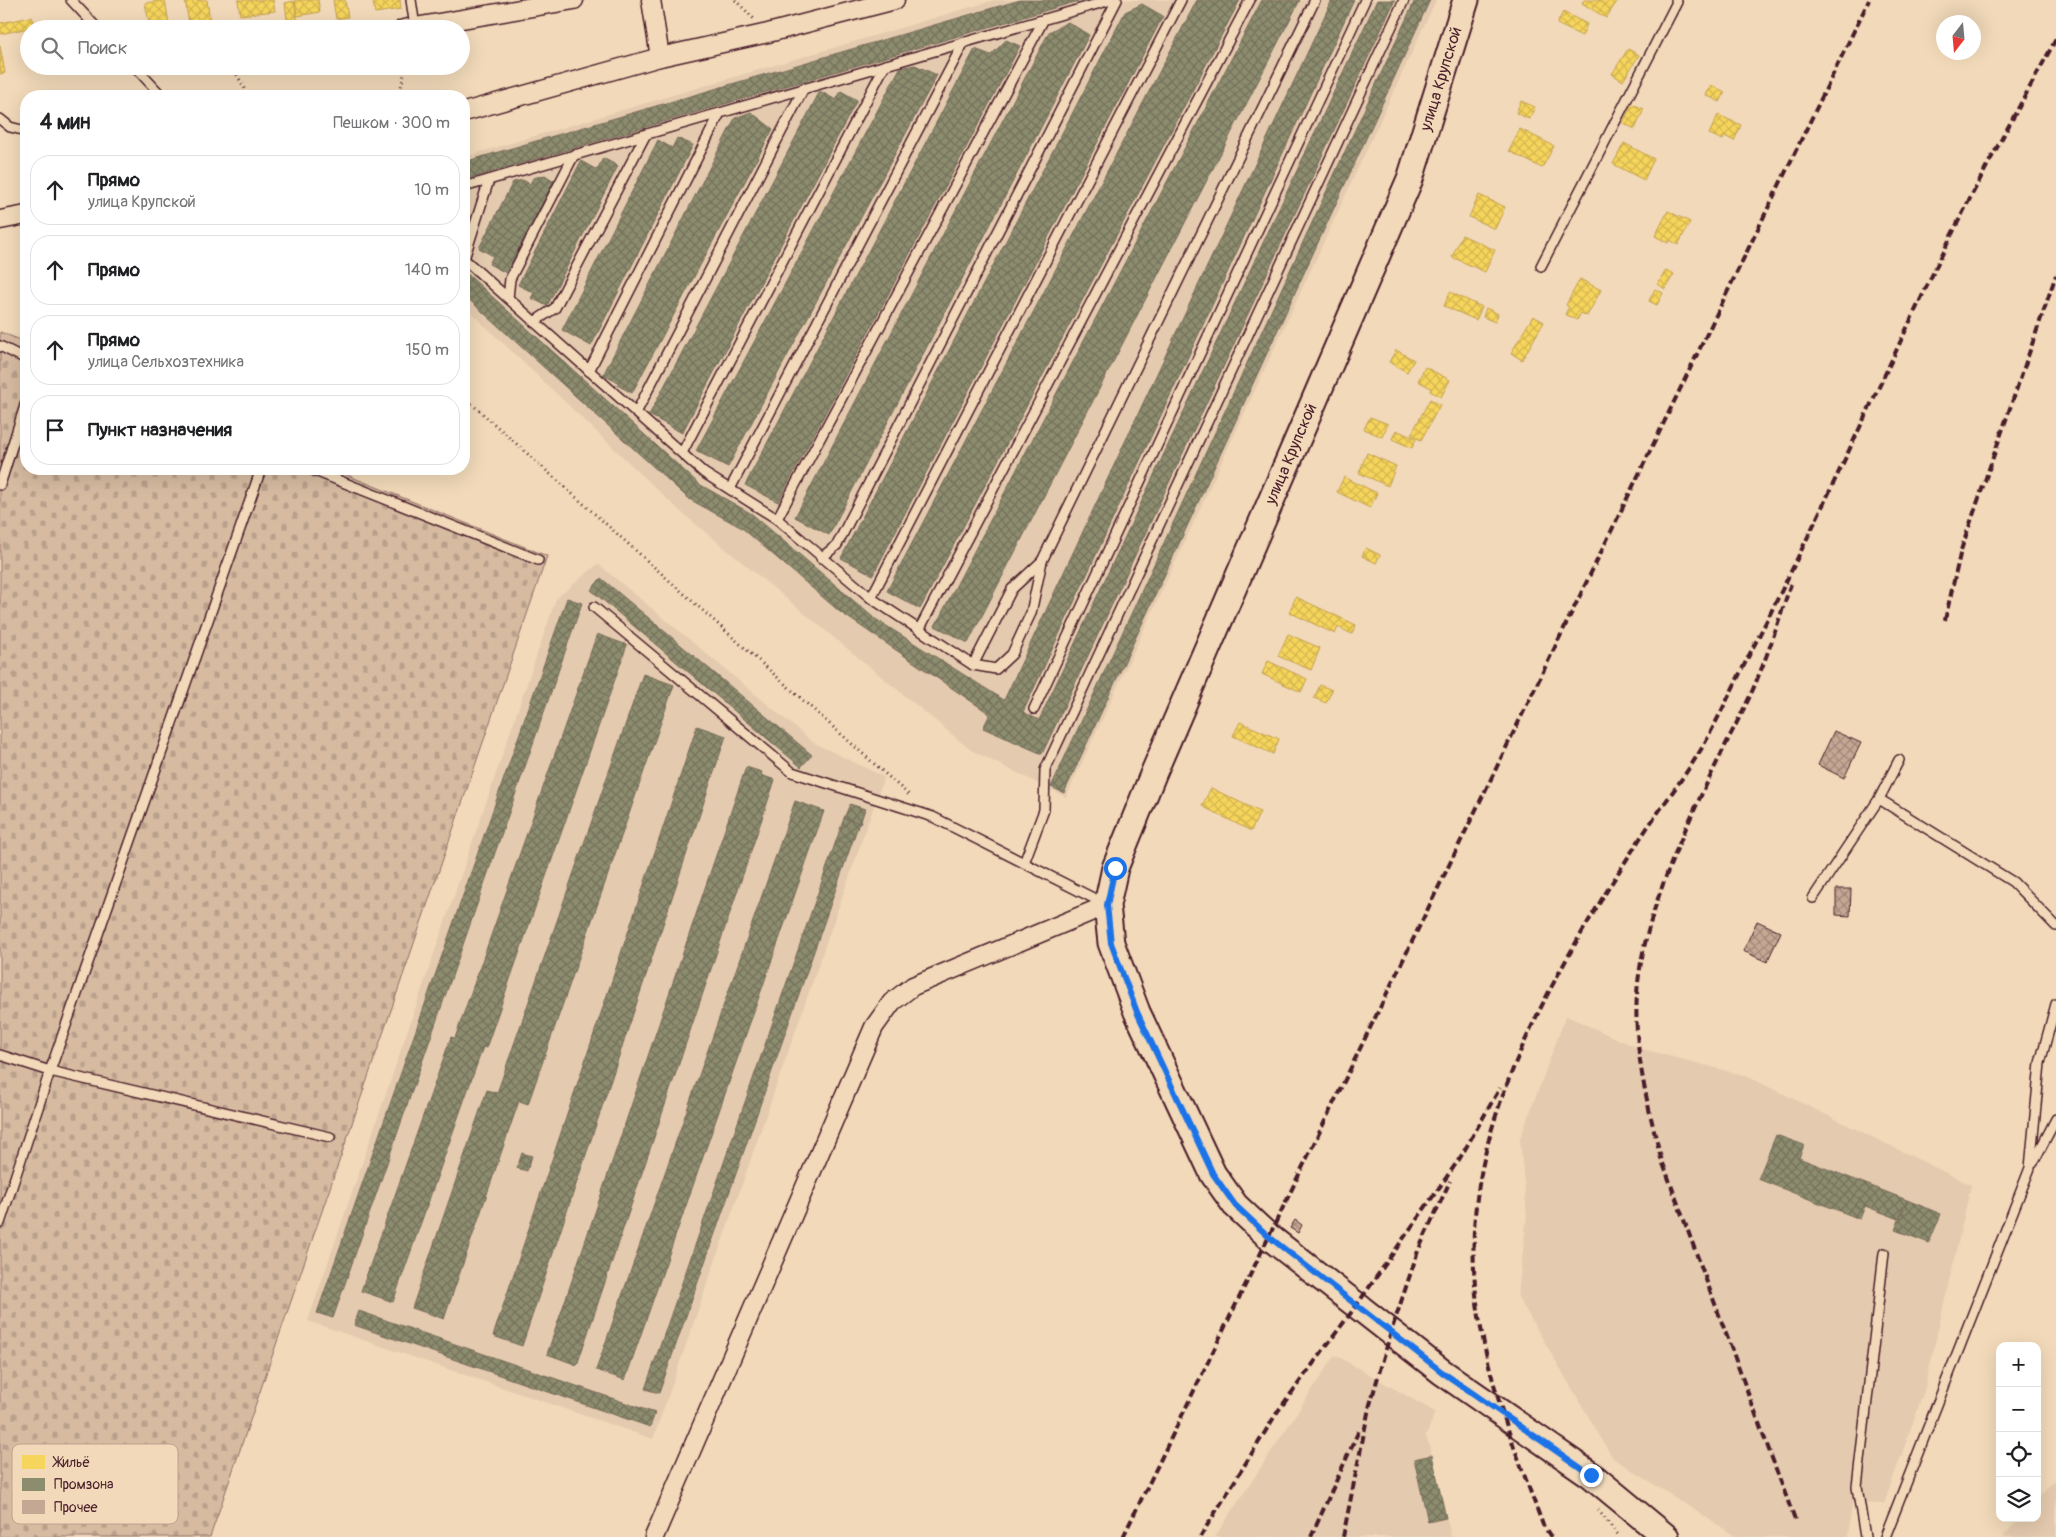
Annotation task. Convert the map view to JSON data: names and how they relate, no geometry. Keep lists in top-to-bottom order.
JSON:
{
  "streets": {
    "main road": ["улица Крупской"]
  },
  "legend": ["Жильё", "Промзона", "Прочее"],
  "north": "bottom",
  "page": {
    "search": "Поиск",
    "heading": ["4 мин", "Пешком · 300 m"],
    "list": [
      ["Прямо", "улица Крупской", "10 m"],
      ["Прямо", "140 m"],
      ["Прямо", "улица Сельхозтехника", "150 m"],
      "Пункт назначения"
    ],
    "map_buttons": ["+", "−"]
  }
}
